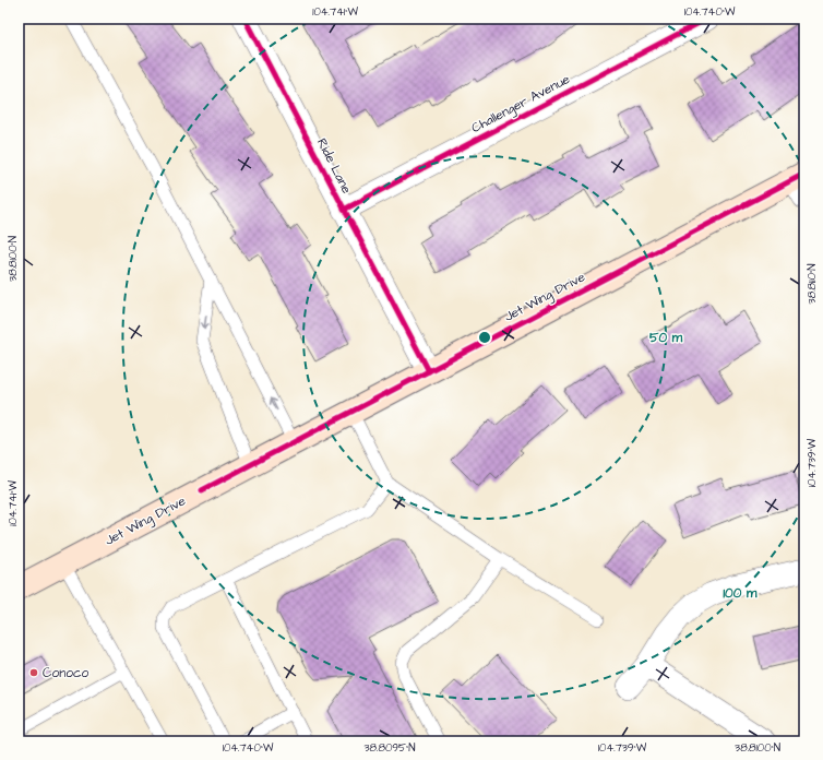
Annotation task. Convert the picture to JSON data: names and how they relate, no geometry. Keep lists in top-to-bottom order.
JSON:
{
  "streets": {
    "main road": ["Jet Wing Drive"],
    "street": ["Challenger Avenue", "Ride Lane"]
  },
  "crossings": [
    ["Challenger Avenue", "Ride Lane"],
    ["Ride Lane", "Jet Wing Drive"]
  ],
  "places": ["Conoco"],
  "coordinates": [
    "104.741°W",
    "104.740°W",
    "38.8100°N",
    "38.8110°N",
    "104.739°W",
    "38.8095°N"
  ],
  "rings": ["50 m", "100 m"]
}
